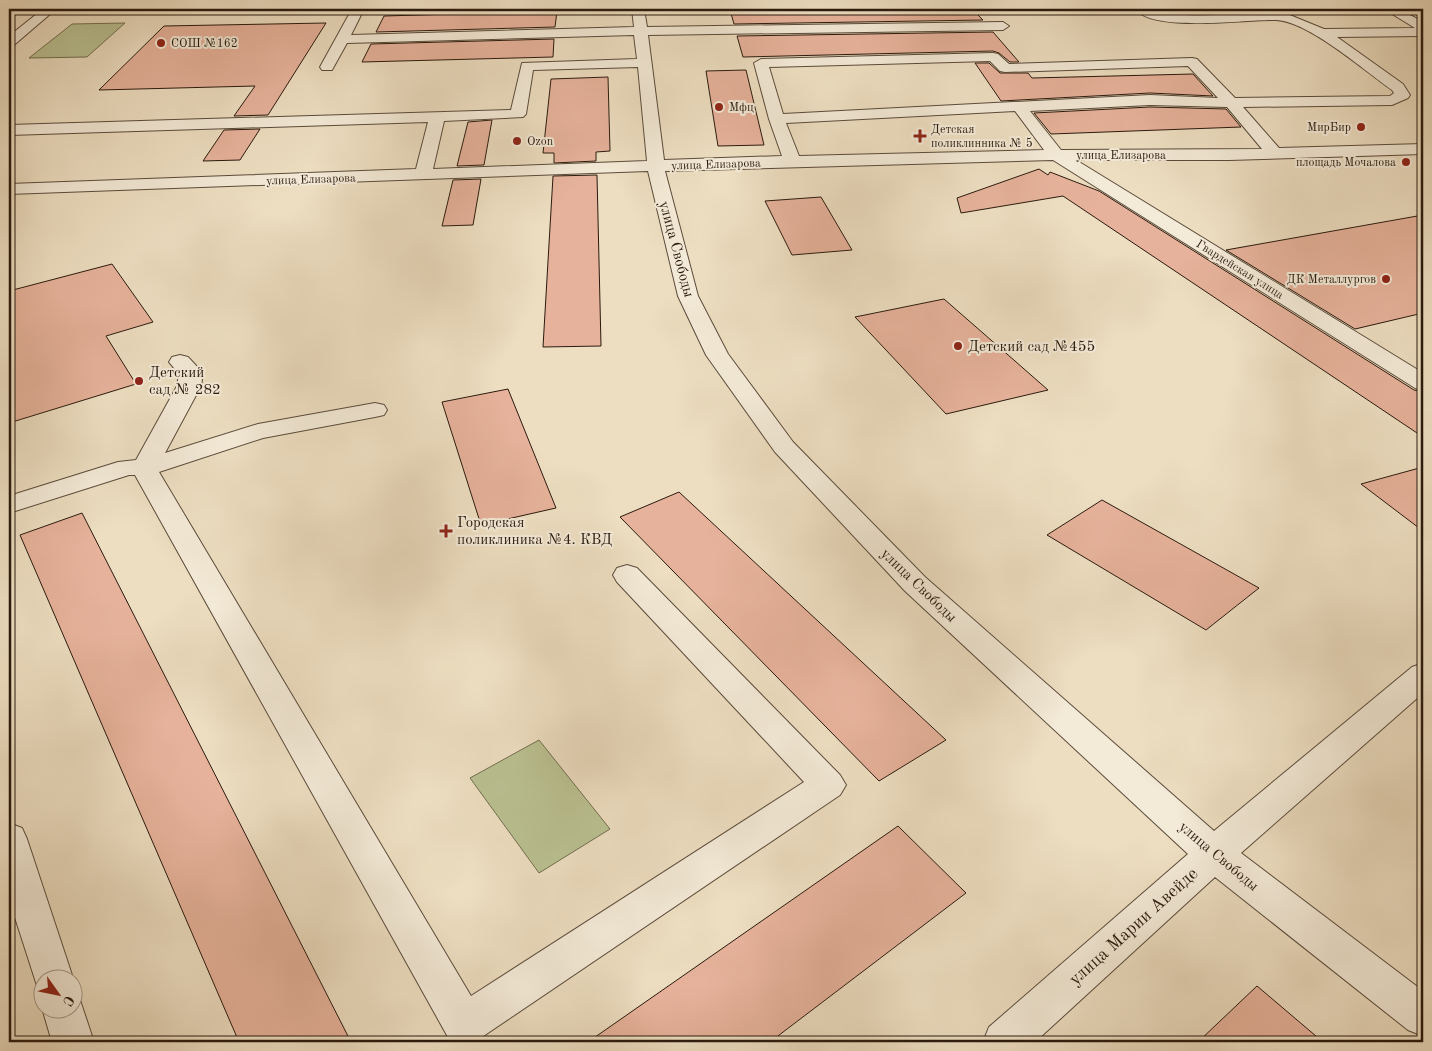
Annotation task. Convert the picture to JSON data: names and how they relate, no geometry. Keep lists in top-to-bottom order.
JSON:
{
  "streets": {
    "street": [
      "улица Елизарова",
      "улица Свободы",
      "Гвардейская улица",
      "улица Марии Авейде"
    ]
  },
  "crossings": [
    ["улица Елизарова", "улица Свободы"],
    ["улица Елизарова", "Гвардейская улица"],
    ["улица Свободы", "улица Марии Авейде"]
  ],
  "places": {
    "other": [
      "СОШ №162",
      "Мфц",
      "МирБир",
      "Ozon",
      "площадь Мочалова",
      "ДК Металлургов",
      "Детский сад №455",
      "Детский сад № 282"
    ],
    "health": ["Детская поликлинника № 5", "Городская поликлиника №4. КВД"]
  },
  "north": "bottom right"
}
